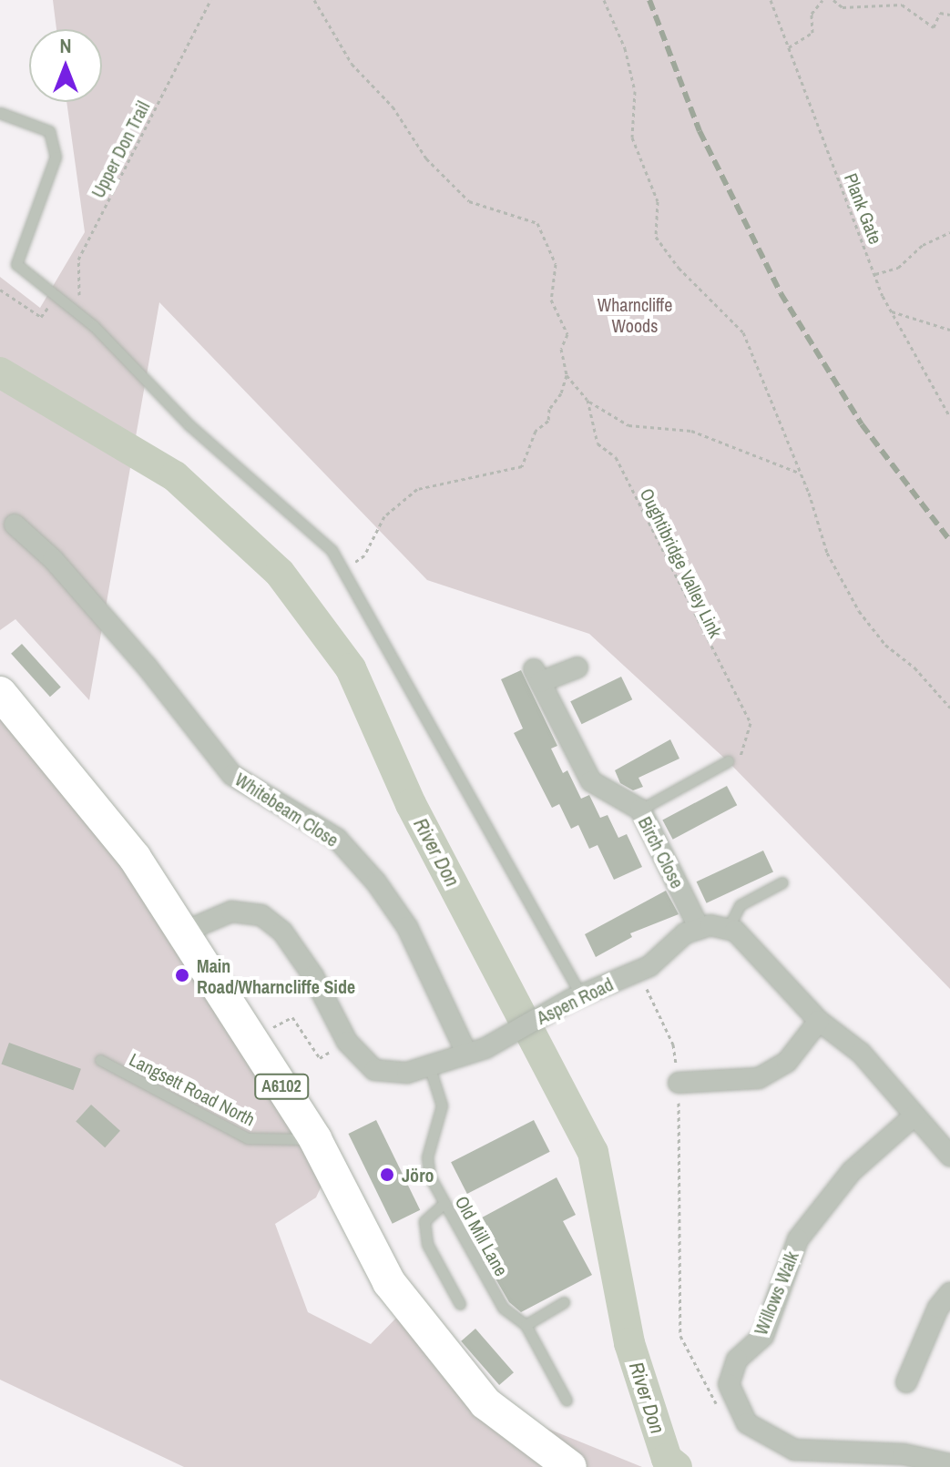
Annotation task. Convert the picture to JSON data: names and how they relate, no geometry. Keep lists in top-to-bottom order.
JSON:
{
  "streets": {
    "main road": ["A6102"],
    "street": [
      "Whitebeam Close",
      "Birch Close",
      "Aspen Road",
      "Willows Walk"
    ],
    "lane": ["Langsett Road North", "Old Mill Lane"],
    "path": ["Upper Don Trail", "Plank Gate", "Oughtibridge Valley Link"]
  },
  "crossings": [
    ["Whitebeam Close", "Aspen Road"],
    ["Birch Close", "Aspen Road"],
    ["Aspen Road", "A6102"],
    ["Aspen Road", "Old Mill Lane"],
    ["A6102", "Langsett Road North"]
  ],
  "water": ["River Don"],
  "parks": ["Wharncliffe Woods"],
  "places": ["Main Road/Wharncliffe Side", "Jöro"],
  "north": "top"
}
